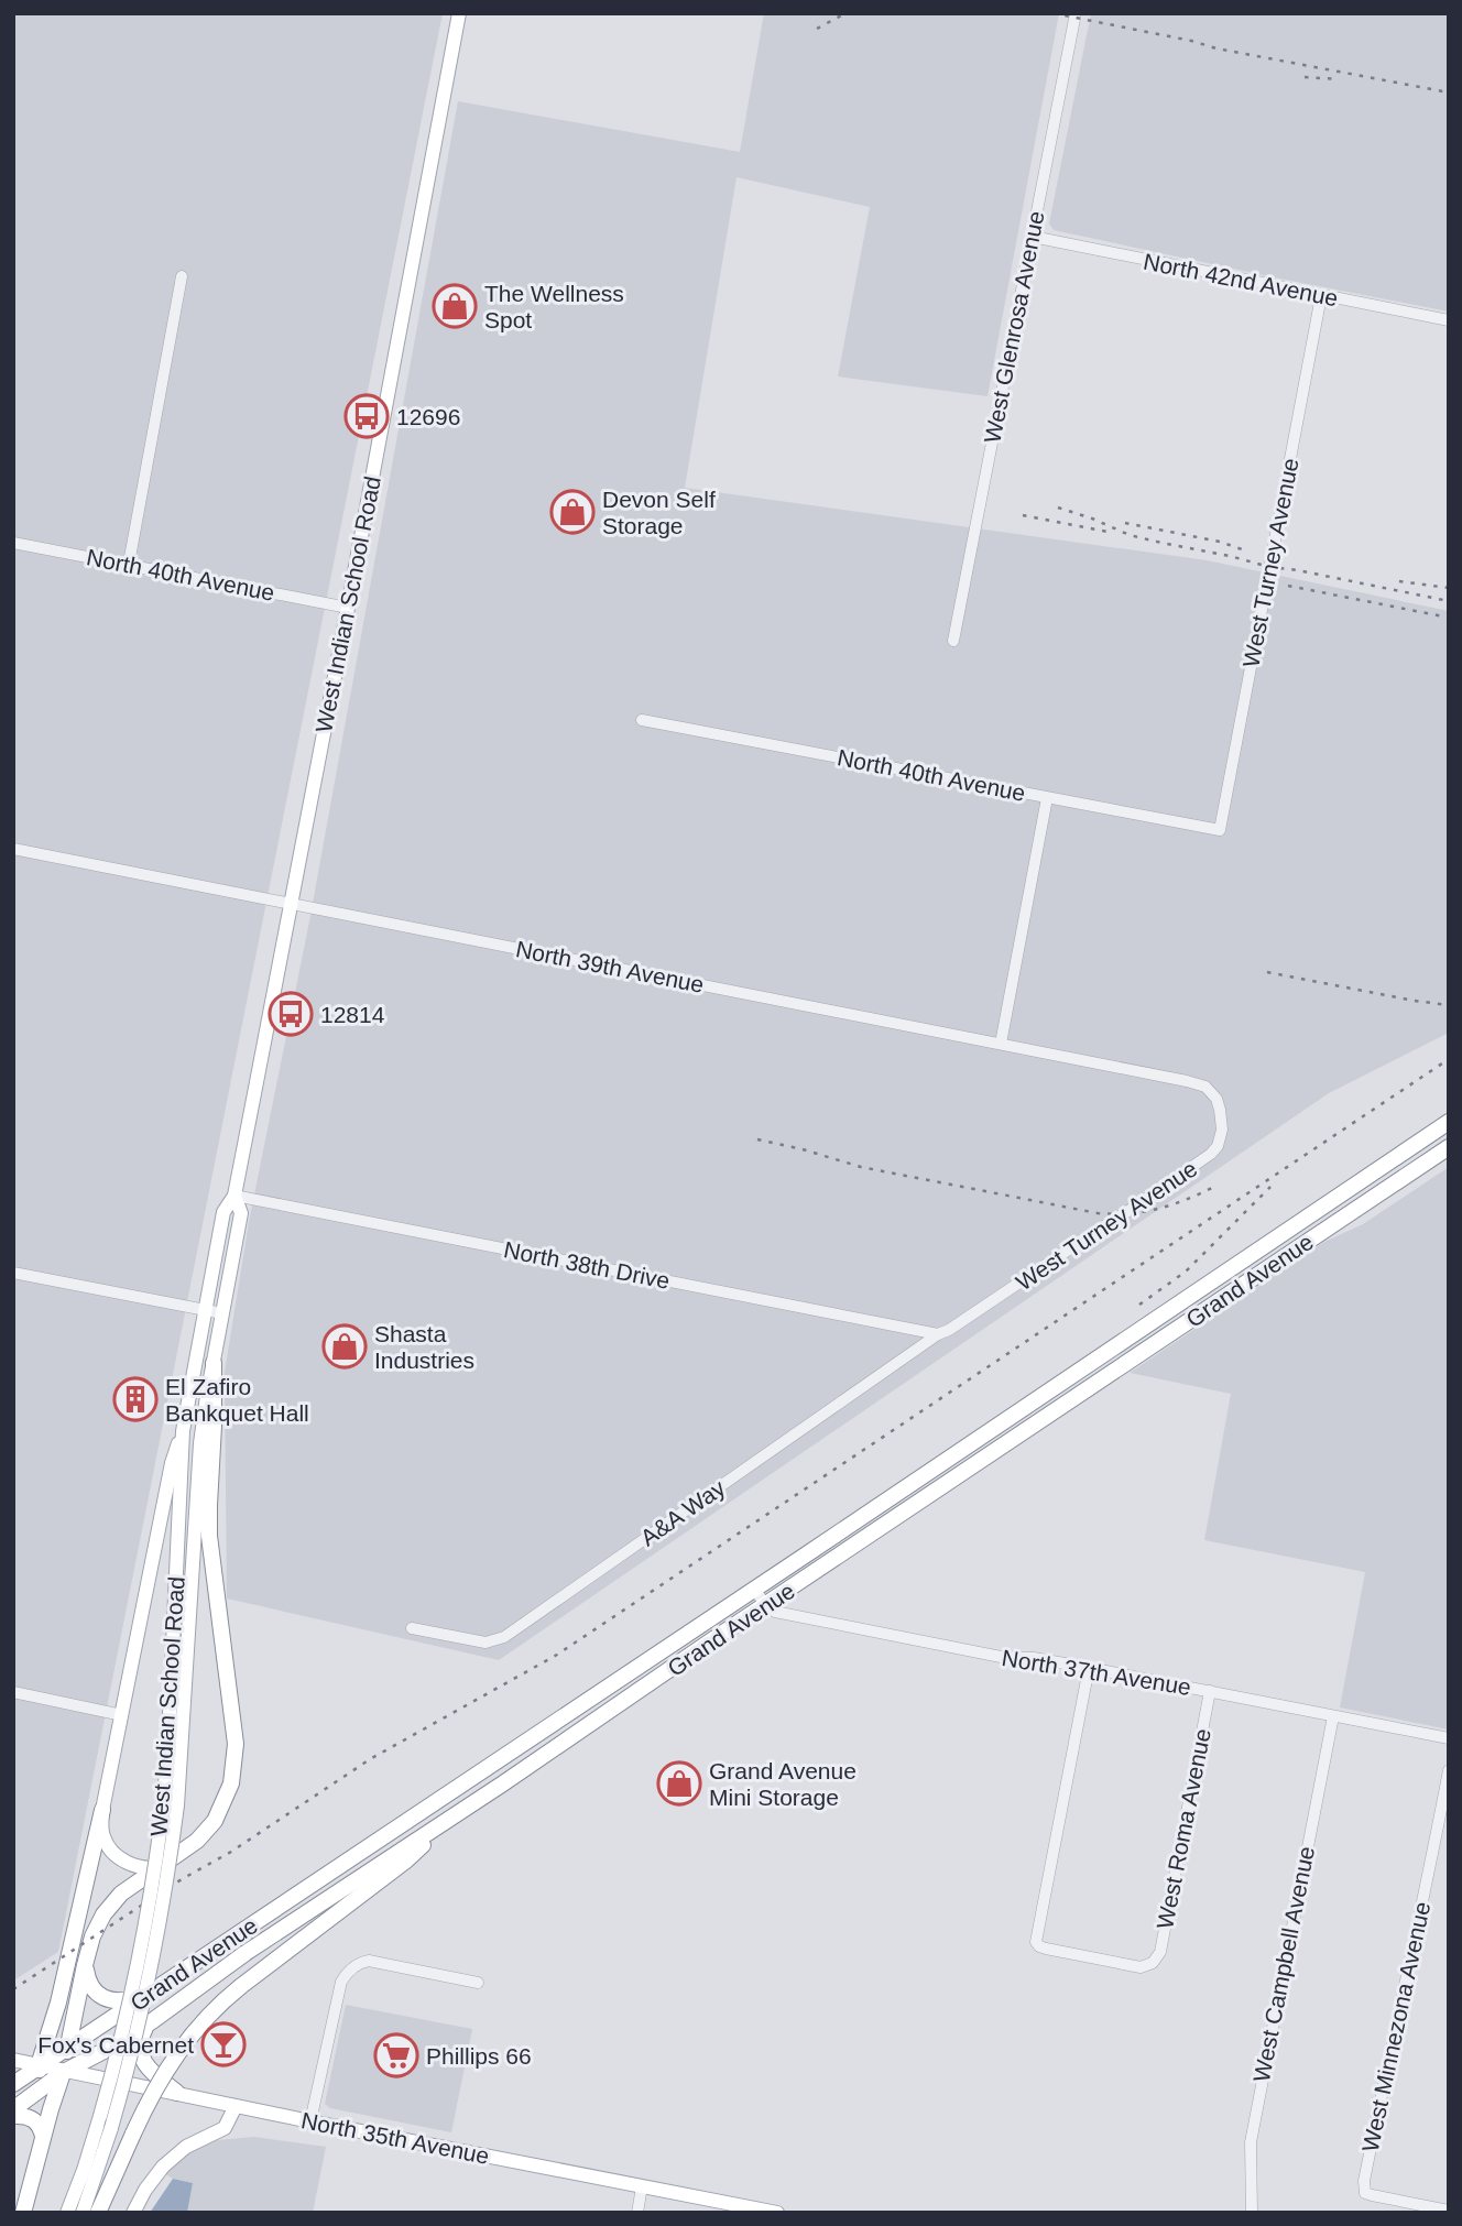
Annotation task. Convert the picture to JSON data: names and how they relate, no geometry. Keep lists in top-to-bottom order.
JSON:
{
  "streets": {
    "highway": ["Grand Avenue"],
    "main road": ["West Indian School Road", "North 35th Avenue"],
    "street": [
      "North 42nd Avenue",
      "West Glenrosa Avenue",
      "West Turney Avenue",
      "North 40th Avenue",
      "North 39th Avenue",
      "North 38th Drive",
      "A&A Way",
      "North 37th Avenue",
      "West Roma Avenue",
      "West Campbell Avenue",
      "West Minnezona Avenue"
    ]
  },
  "crossings": [
    ["North 42nd Avenue", "West Glenrosa Avenue"],
    ["North 42nd Avenue", "West Turney Avenue"],
    ["West Turney Avenue", "North 40th Avenue"],
    ["West Turney Avenue", "North 39th Avenue"],
    ["West Turney Avenue", "North 38th Drive"],
    ["West Turney Avenue", "A&A Way"],
    ["North 40th Avenue", "West Indian School Road"],
    ["West Indian School Road", "North 39th Avenue"],
    ["West Indian School Road", "North 38th Drive"],
    ["North 38th Drive", "A&A Way"],
    ["Grand Avenue", "North 37th Avenue"],
    ["Grand Avenue", "North 35th Avenue"],
    ["North 37th Avenue", "West Roma Avenue"],
    ["North 37th Avenue", "West Campbell Avenue"]
  ],
  "places": {
    "shop": [
      "The Wellness Spot",
      "Devon Self Storage",
      "Shasta Industries",
      "Grand Avenue Mini Storage"
    ],
    "bus stop": ["12696", "12814"],
    "building": ["El Zafiro Bankquet Hall"],
    "bar": ["Fox's Cabernet"],
    "supermarket": ["Phillips 66"]
  }
}
